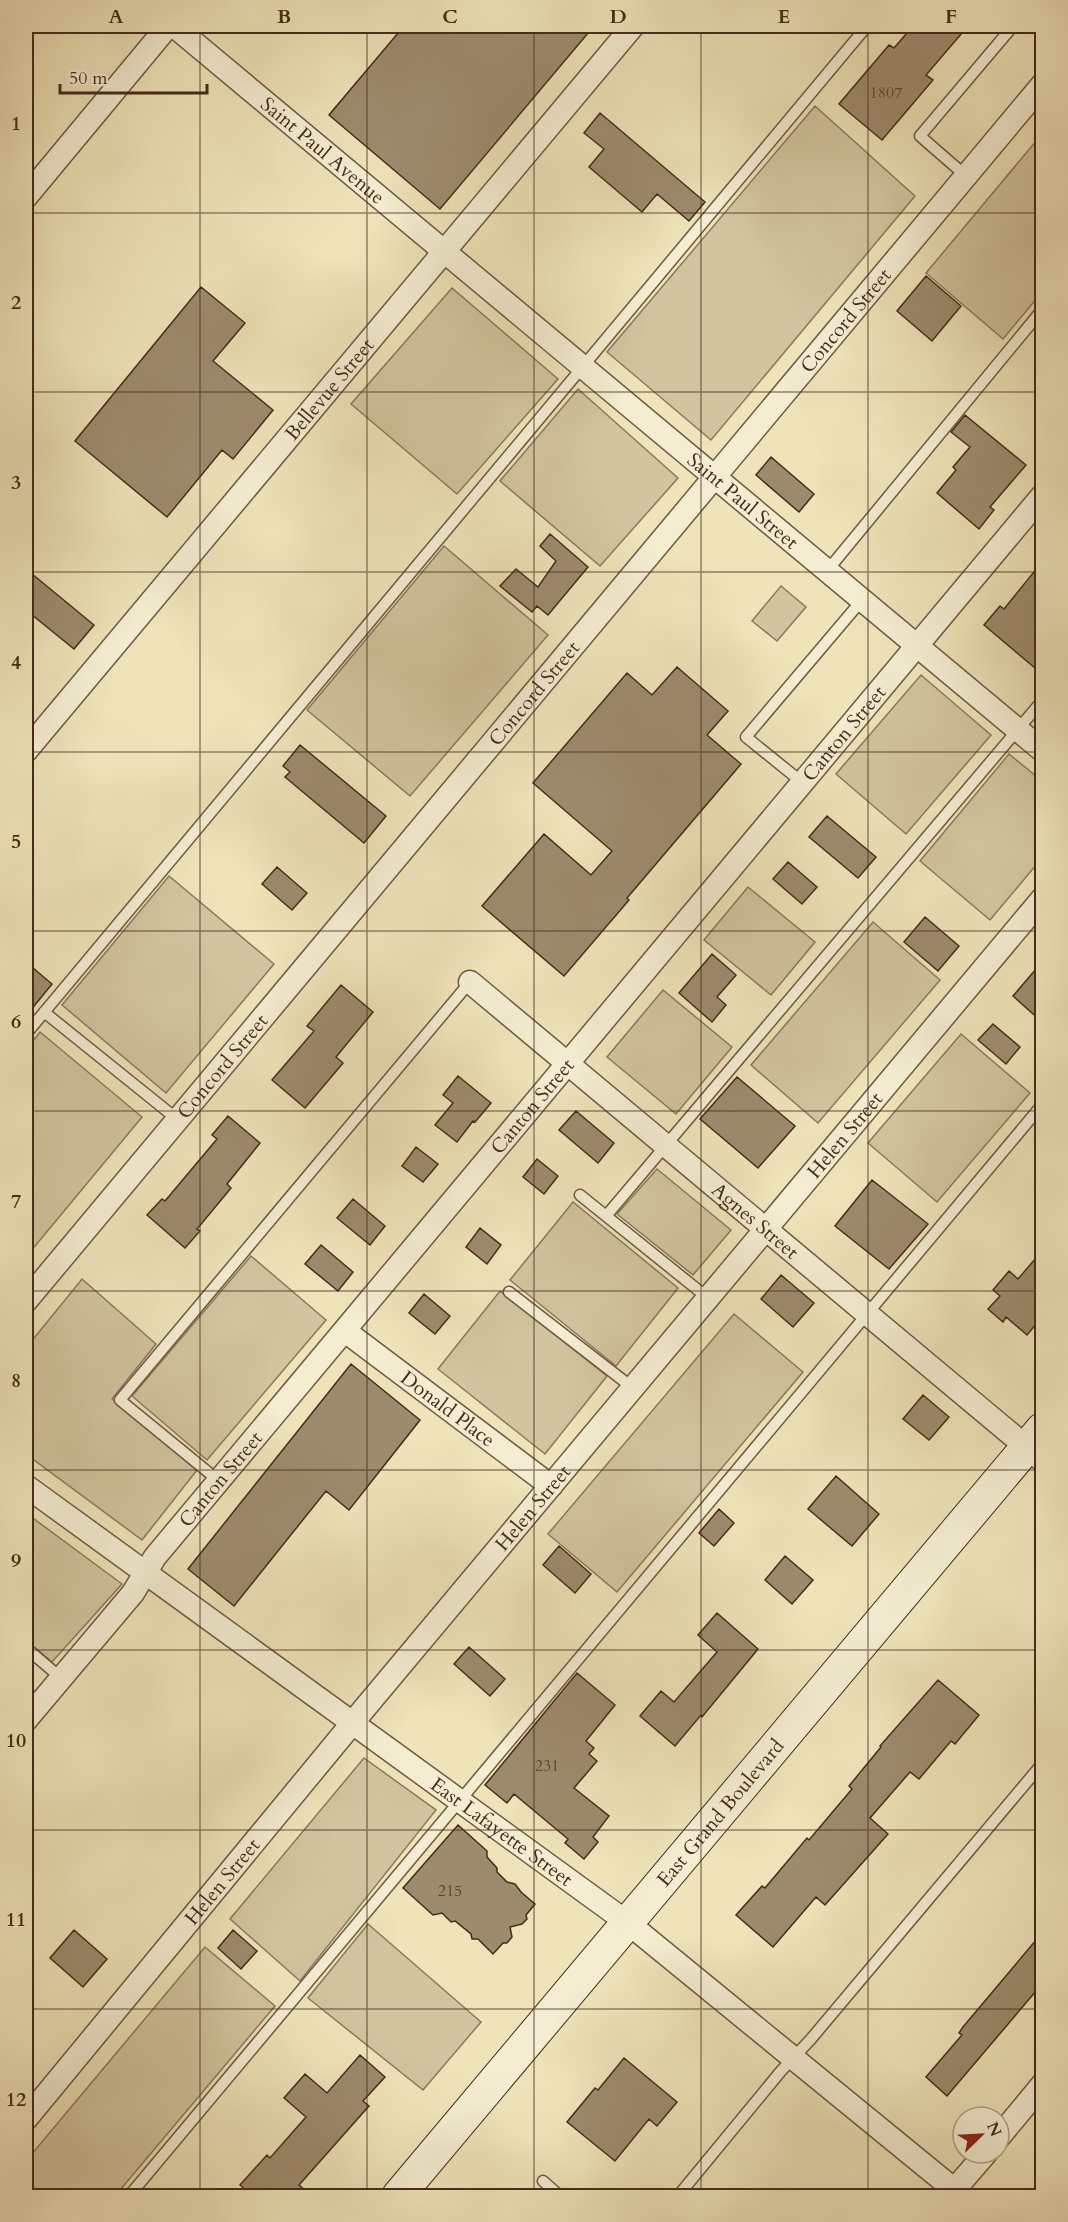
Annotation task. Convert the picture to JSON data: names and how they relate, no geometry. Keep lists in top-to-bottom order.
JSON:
{
  "streets": {
    "main road": ["East Grand Boulevard"],
    "street": [
      "Saint Paul Avenue",
      "Concord Street",
      "Bellevue Street",
      "Saint Paul Street",
      "Canton Street",
      "Helen Street",
      "Agnes Street",
      "Donald Place",
      "East Lafayette Street"
    ]
  },
  "crossings": [
    ["Saint Paul Avenue", "Bellevue Street"],
    ["Saint Paul Avenue", "Saint Paul Street"],
    ["Concord Street", "Saint Paul Street"],
    ["Bellevue Street", "Saint Paul Street"],
    ["Saint Paul Street", "Canton Street"],
    ["Canton Street", "Agnes Street"],
    ["Canton Street", "Donald Place"],
    ["Canton Street", "East Lafayette Street"],
    ["Helen Street", "Agnes Street"],
    ["Helen Street", "Donald Place"],
    ["Helen Street", "East Lafayette Street"],
    ["Agnes Street", "East Grand Boulevard"],
    ["East Grand Boulevard", "East Lafayette Street"]
  ],
  "house_numbers": ["1807", "231", "215"],
  "scale_bar": "50 m",
  "north": "top right",
  "grid": {
    "columns": [
      "A",
      "B",
      "C",
      "D",
      "E",
      "F"
    ],
    "rows": [
      "1",
      "2",
      "3",
      "4",
      "5",
      "6",
      "7",
      "8",
      "9",
      "10",
      "11",
      "12"
    ]
  }
}
